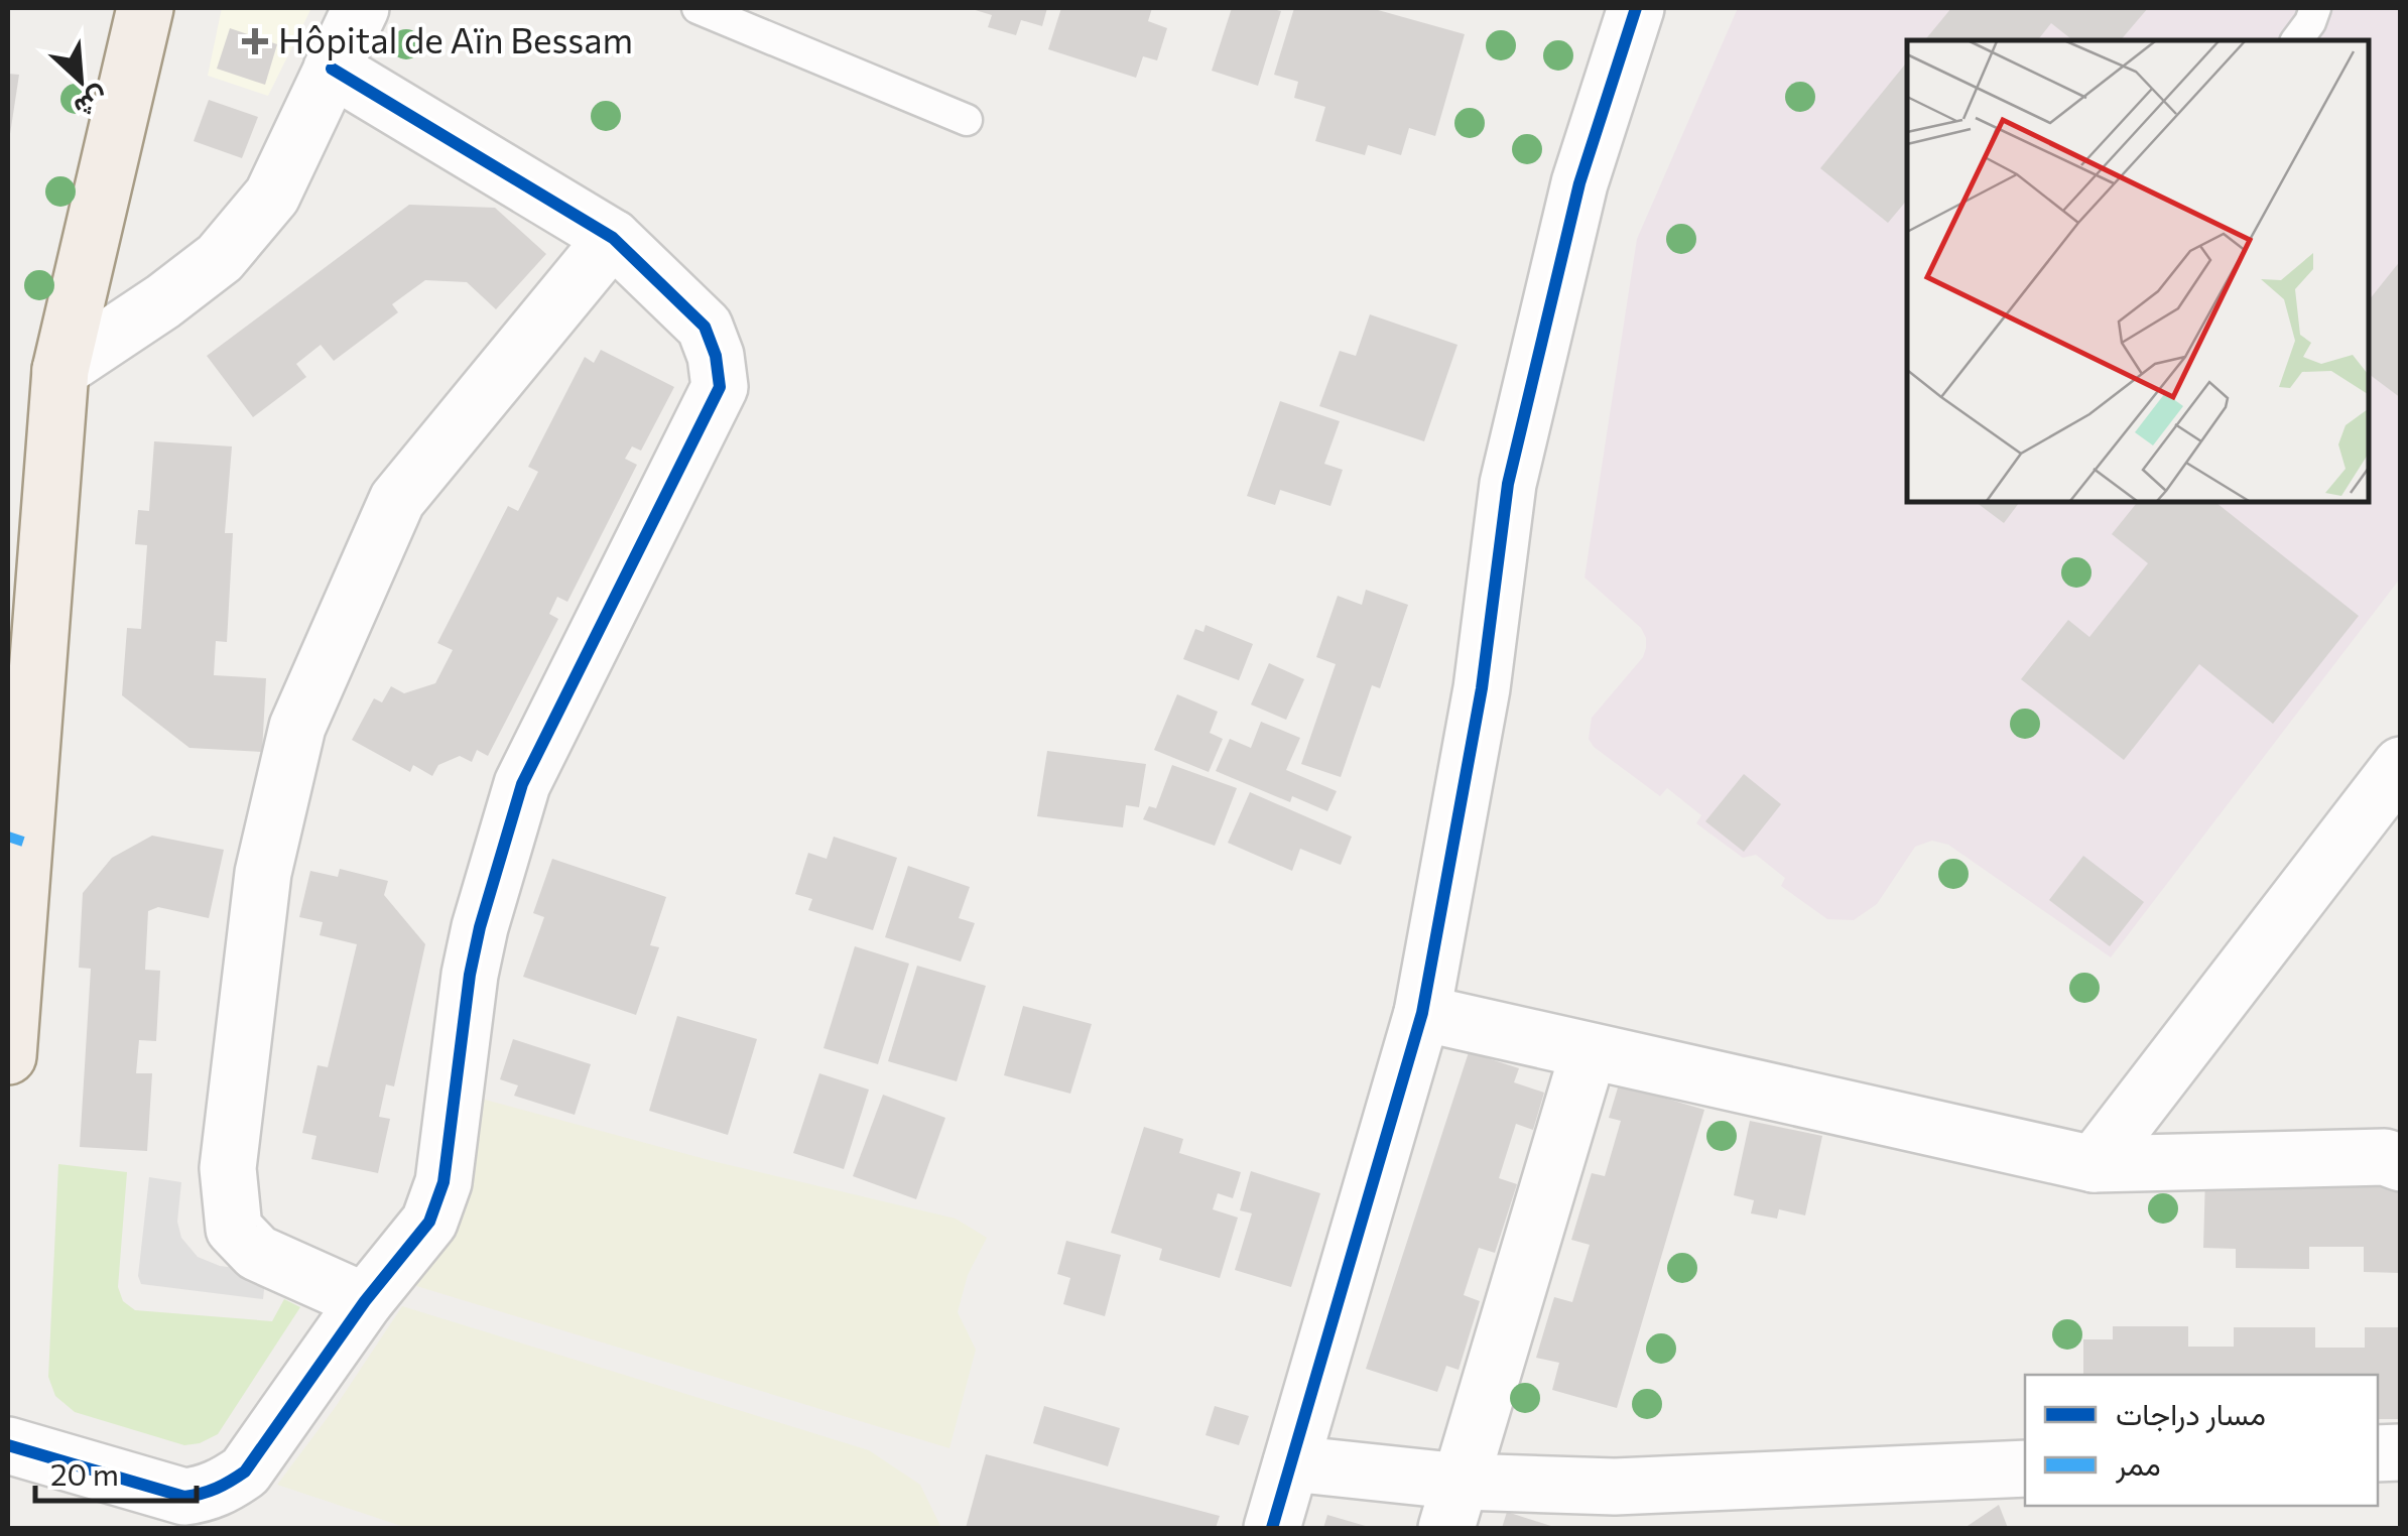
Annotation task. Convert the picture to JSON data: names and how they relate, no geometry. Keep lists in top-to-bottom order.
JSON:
{
  "places": {
    "health": ["Hôpital de Aïn Bessam"]
  },
  "legend": ["مسار دراجات", "ممر"],
  "scale_bar": "20 m",
  "north": "bottom right"
}
